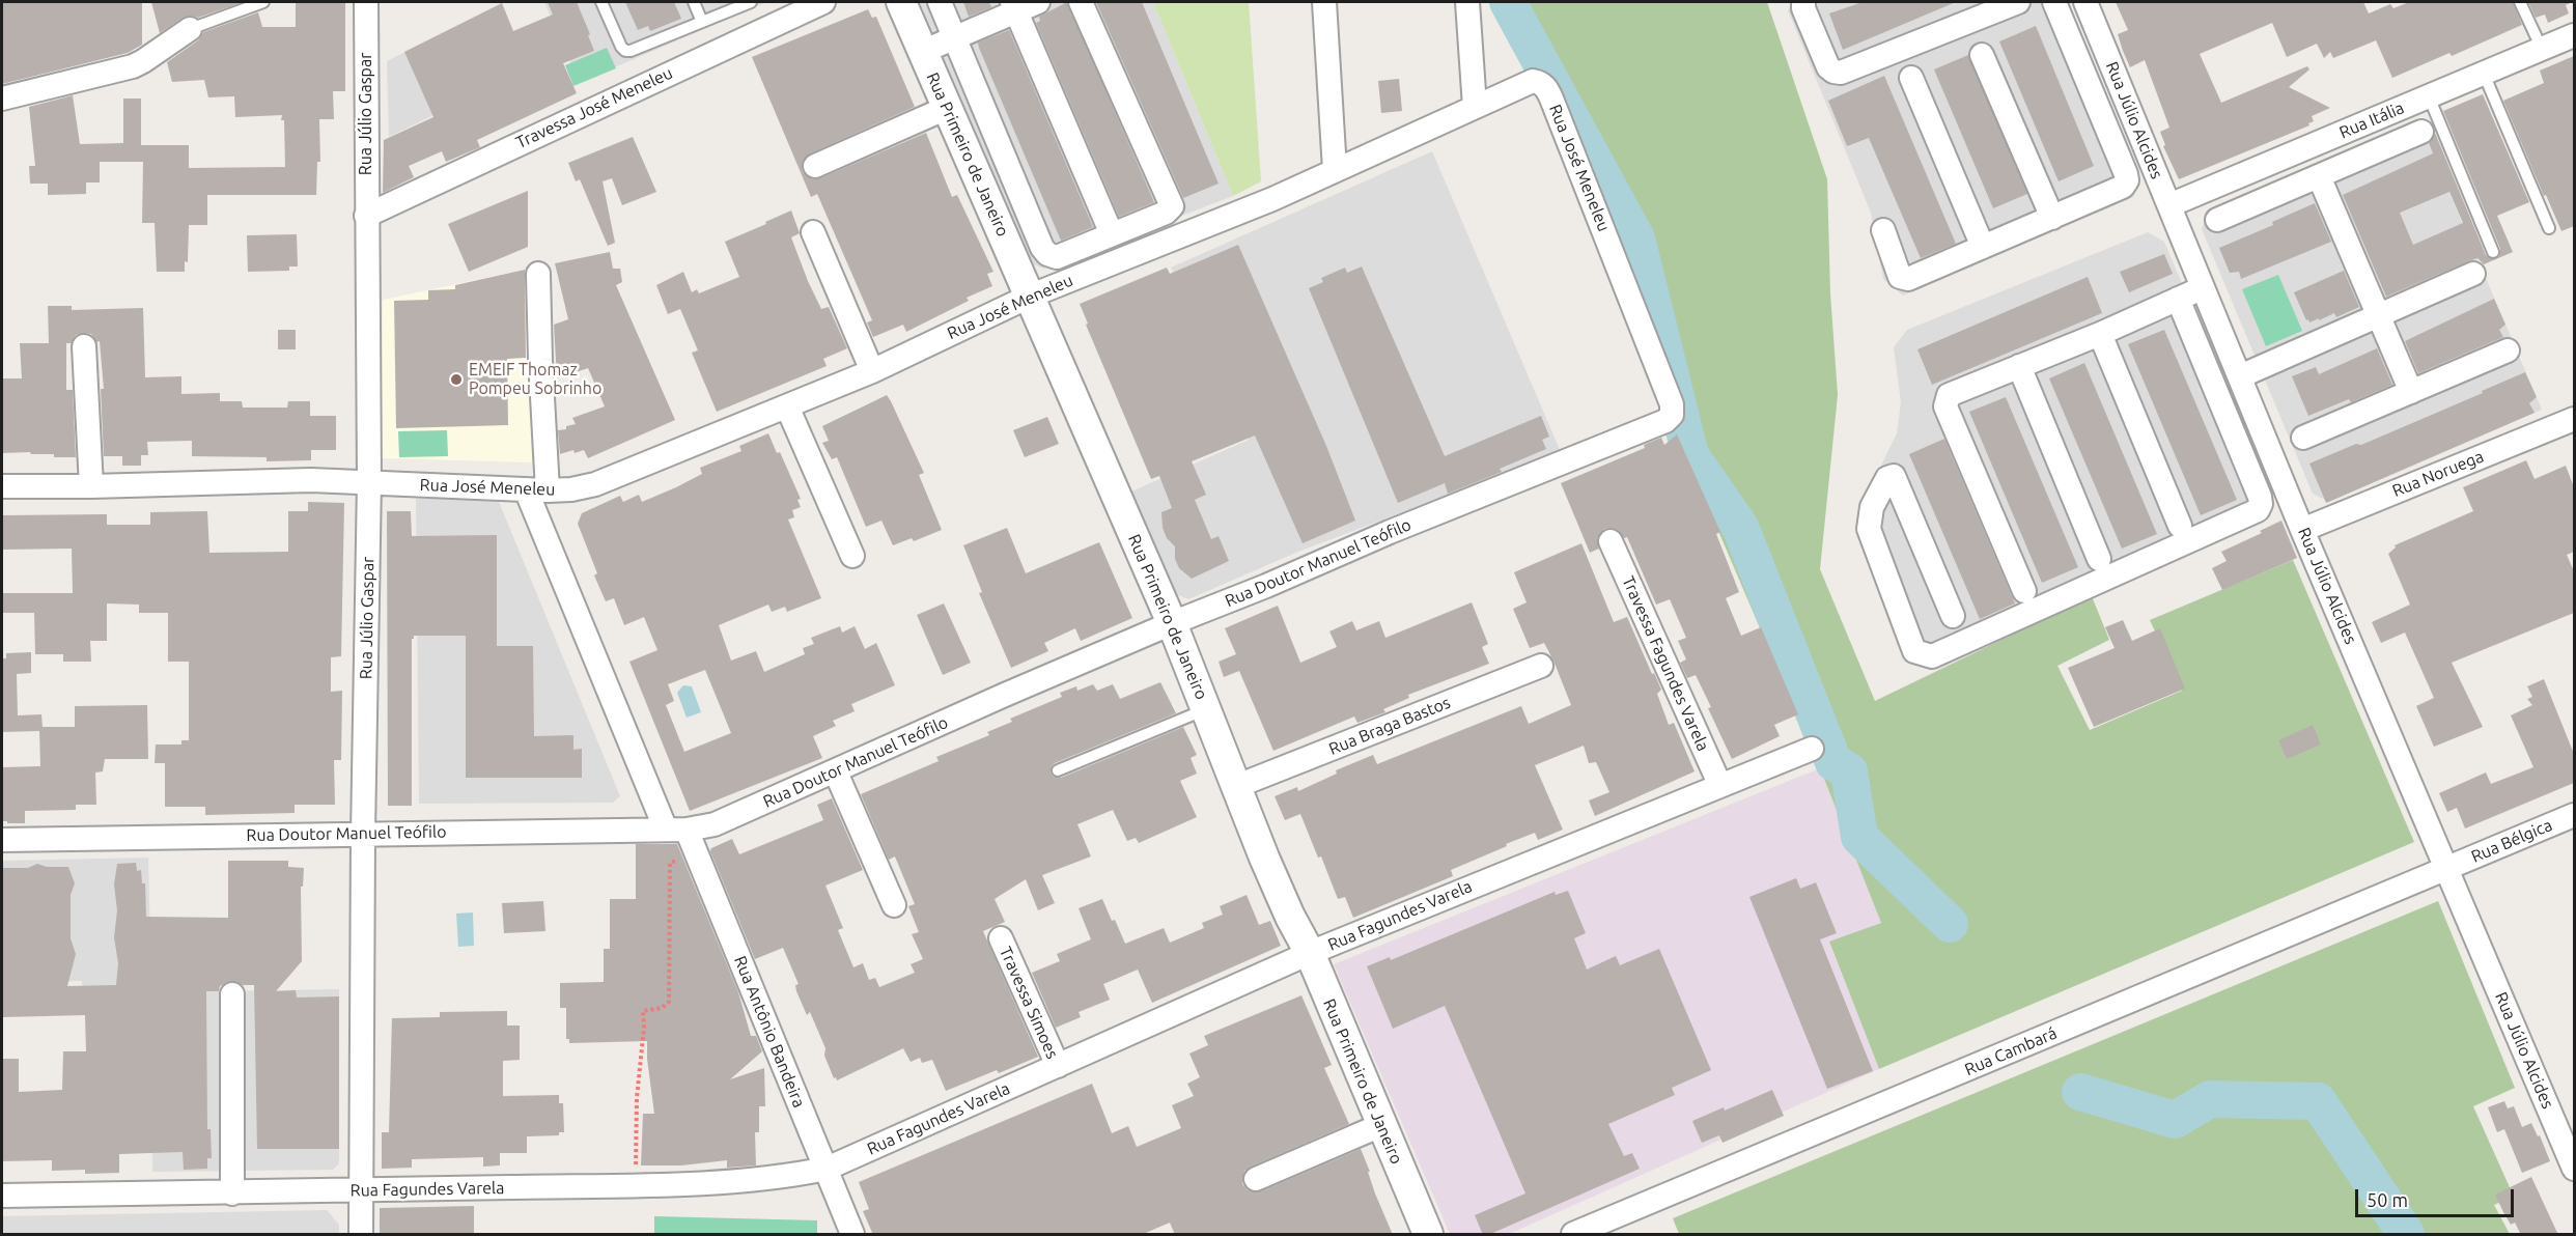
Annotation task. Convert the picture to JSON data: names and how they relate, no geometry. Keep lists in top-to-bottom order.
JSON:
{
  "streets": {
    "street": [
      "Travessa José Meneleu",
      "Rua Júlio Gaspar",
      "Rua Júlio Alcides",
      "Rua Itália",
      "Rua Primeiro de Janeiro",
      "Rua José Meneleu",
      "Rua Noruega",
      "Rua Doutor Manuel Teófilo",
      "Travessa Fagundes Varela",
      "Rua Braga Bastos",
      "Rua Bélgica",
      "Rua Fagundes Varela",
      "Travessa Simoes",
      "Rua Antônio Bandeira",
      "Rua Cambará"
    ]
  },
  "crossings": [
    ["Travessa José Meneleu", "Rua Júlio Gaspar"],
    ["Rua Júlio Gaspar", "Rua José Meneleu"],
    ["Rua Júlio Gaspar", "Rua Doutor Manuel Teófilo"],
    ["Rua Júlio Gaspar", "Rua Fagundes Varela"],
    ["Rua Júlio Alcides", "Rua Itália"],
    ["Rua Júlio Alcides", "Rua Noruega"],
    ["Rua Júlio Alcides", "Rua Bélgica"],
    ["Rua Júlio Alcides", "Rua Cambará"],
    ["Rua Primeiro de Janeiro", "Rua José Meneleu"],
    ["Rua Primeiro de Janeiro", "Rua Doutor Manuel Teófilo"],
    ["Rua Primeiro de Janeiro", "Rua Braga Bastos"],
    ["Rua Primeiro de Janeiro", "Rua Fagundes Varela"],
    ["Rua José Meneleu", "Rua Doutor Manuel Teófilo"],
    ["Rua José Meneleu", "Rua Antônio Bandeira"],
    ["Rua Doutor Manuel Teófilo", "Rua Antônio Bandeira"],
    ["Travessa Fagundes Varela", "Rua Fagundes Varela"],
    ["Rua Bélgica", "Rua Cambará"],
    ["Rua Fagundes Varela", "Travessa Simoes"],
    ["Rua Fagundes Varela", "Rua Antônio Bandeira"]
  ],
  "places": ["EMEIF Thomaz Pompeu Sobrinho"],
  "scale_bar": "50 m"
}
